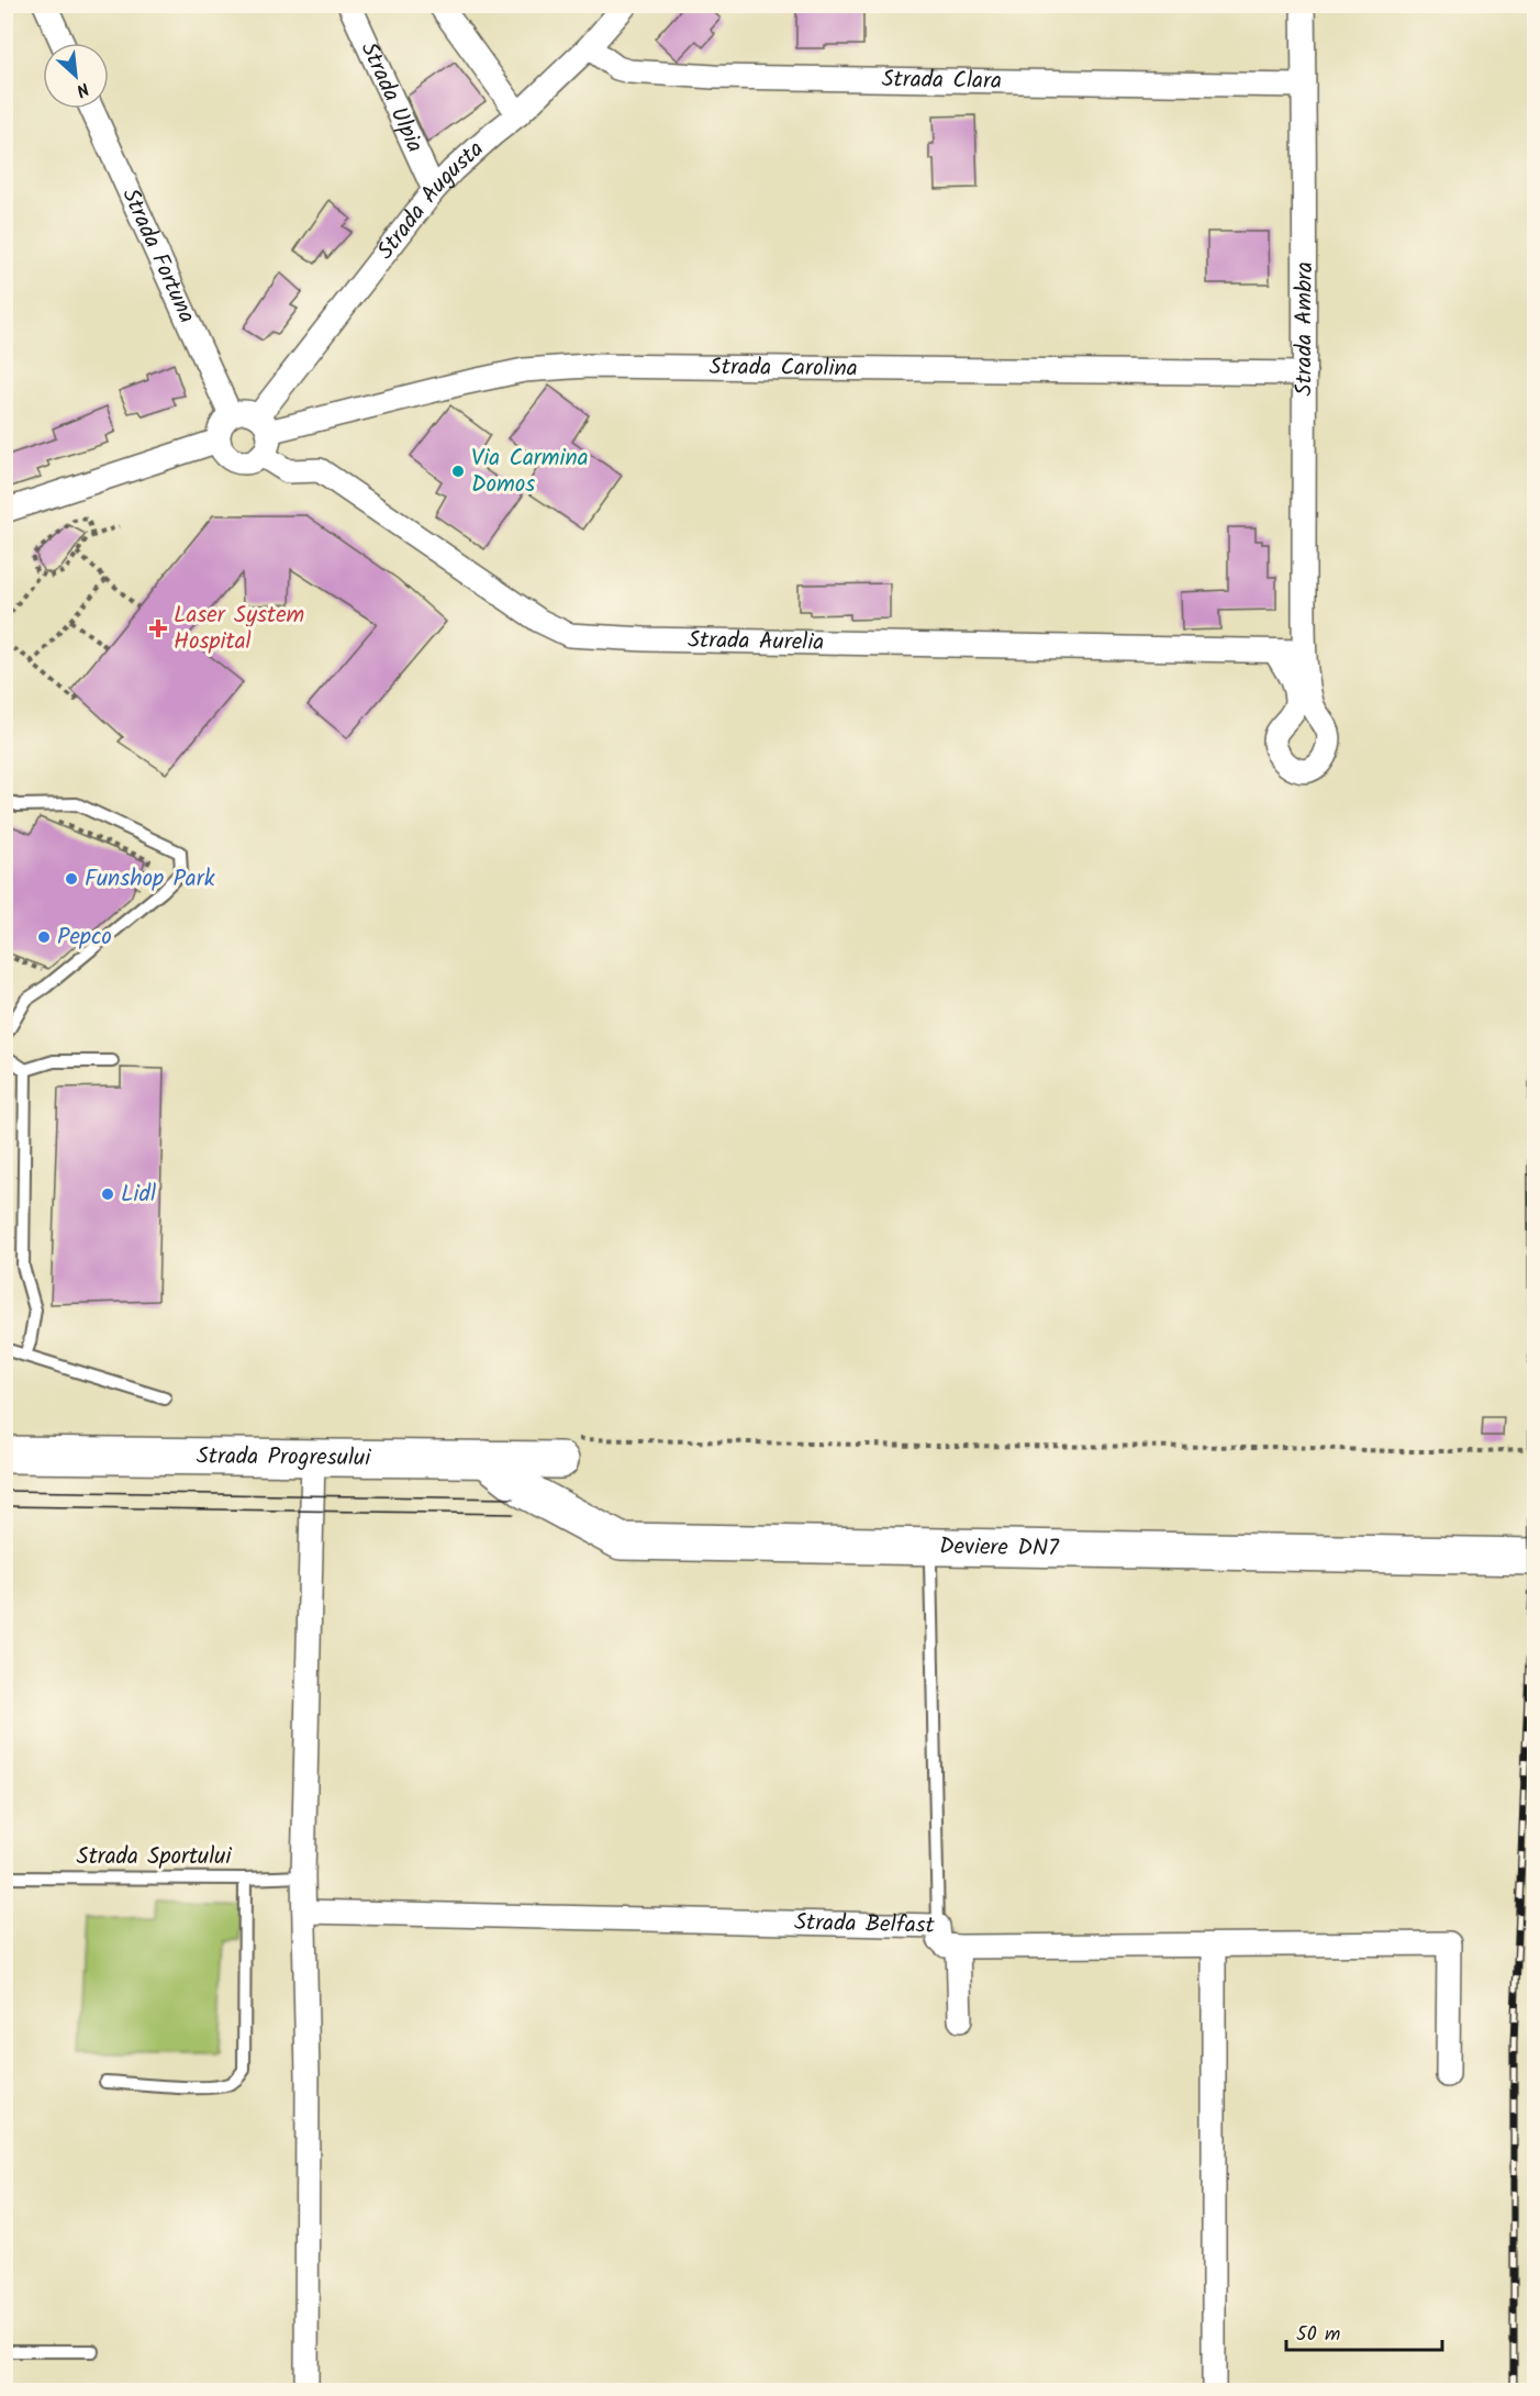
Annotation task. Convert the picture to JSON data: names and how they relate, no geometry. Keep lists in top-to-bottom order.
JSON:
{
  "streets": {
    "main road": ["Strada Progresului", "Deviere DN7"],
    "street": [
      "Strada Clara",
      "Strada Ulpia",
      "Strada Augusta",
      "Strada Fortuna",
      "Strada Ambra",
      "Strada Carolina",
      "Strada Aurelia",
      "Strada Belfast"
    ],
    "lane": ["Strada Sportului"]
  },
  "crossings": [
    ["Strada Clara", "Strada Augusta"],
    ["Strada Clara", "Strada Ambra"],
    ["Strada Ulpia", "Strada Augusta"],
    ["Strada Augusta", "Strada Fortuna"],
    ["Strada Augusta", "Strada Carolina"],
    ["Strada Augusta", "Strada Aurelia"],
    ["Strada Fortuna", "Strada Carolina"],
    ["Strada Fortuna", "Strada Aurelia"],
    ["Strada Ambra", "Strada Carolina"],
    ["Strada Ambra", "Strada Aurelia"],
    ["Strada Carolina", "Strada Aurelia"],
    ["Strada Progresului", "Deviere DN7"]
  ],
  "places": {
    "other": [
      "Via Carmina Domos",
      "Funshop Park",
      "Pepco",
      "Lidl"
    ],
    "health": ["Laser System Hospital"]
  },
  "scale_bar": "50 m",
  "north": "bottom right"
}
